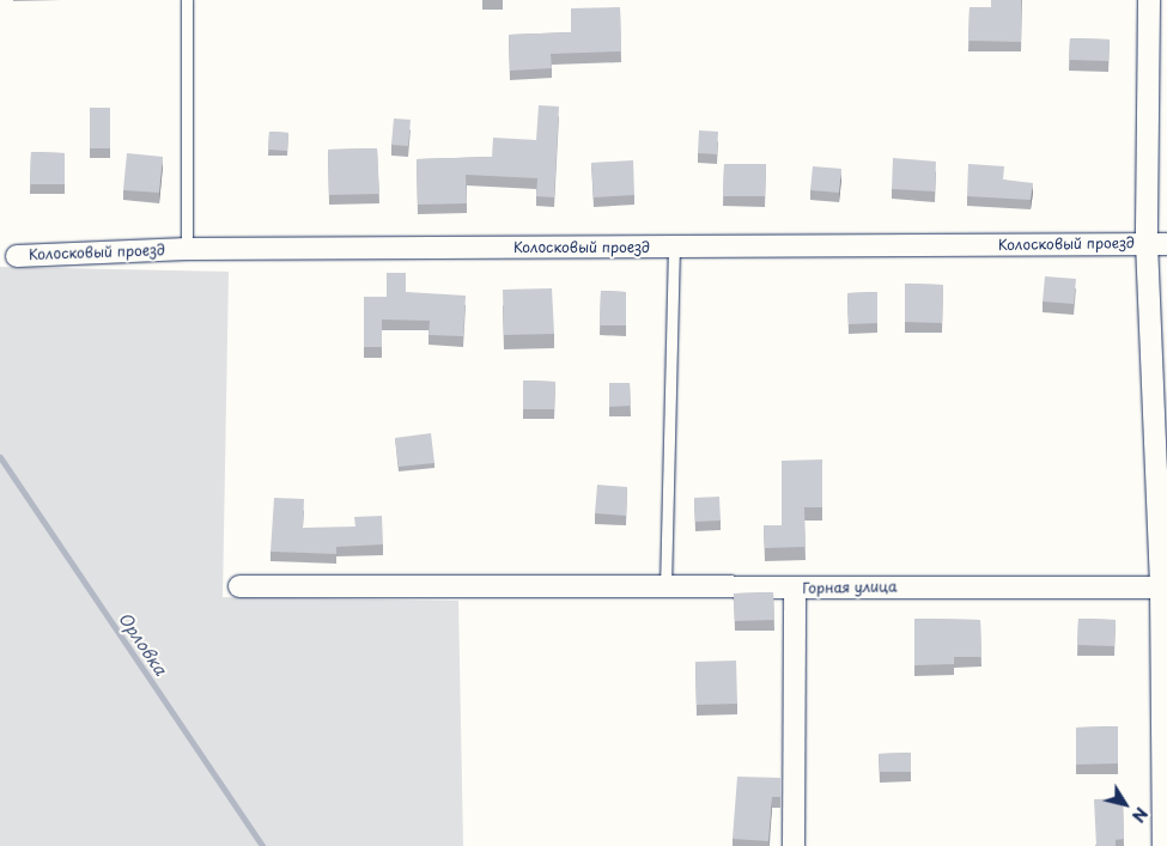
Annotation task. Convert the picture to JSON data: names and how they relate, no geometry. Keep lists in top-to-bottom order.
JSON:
{
  "streets": {
    "street": ["Колосковый проезд", "Горная улица"]
  },
  "water": ["Орловка"],
  "north": "bottom right"
}
